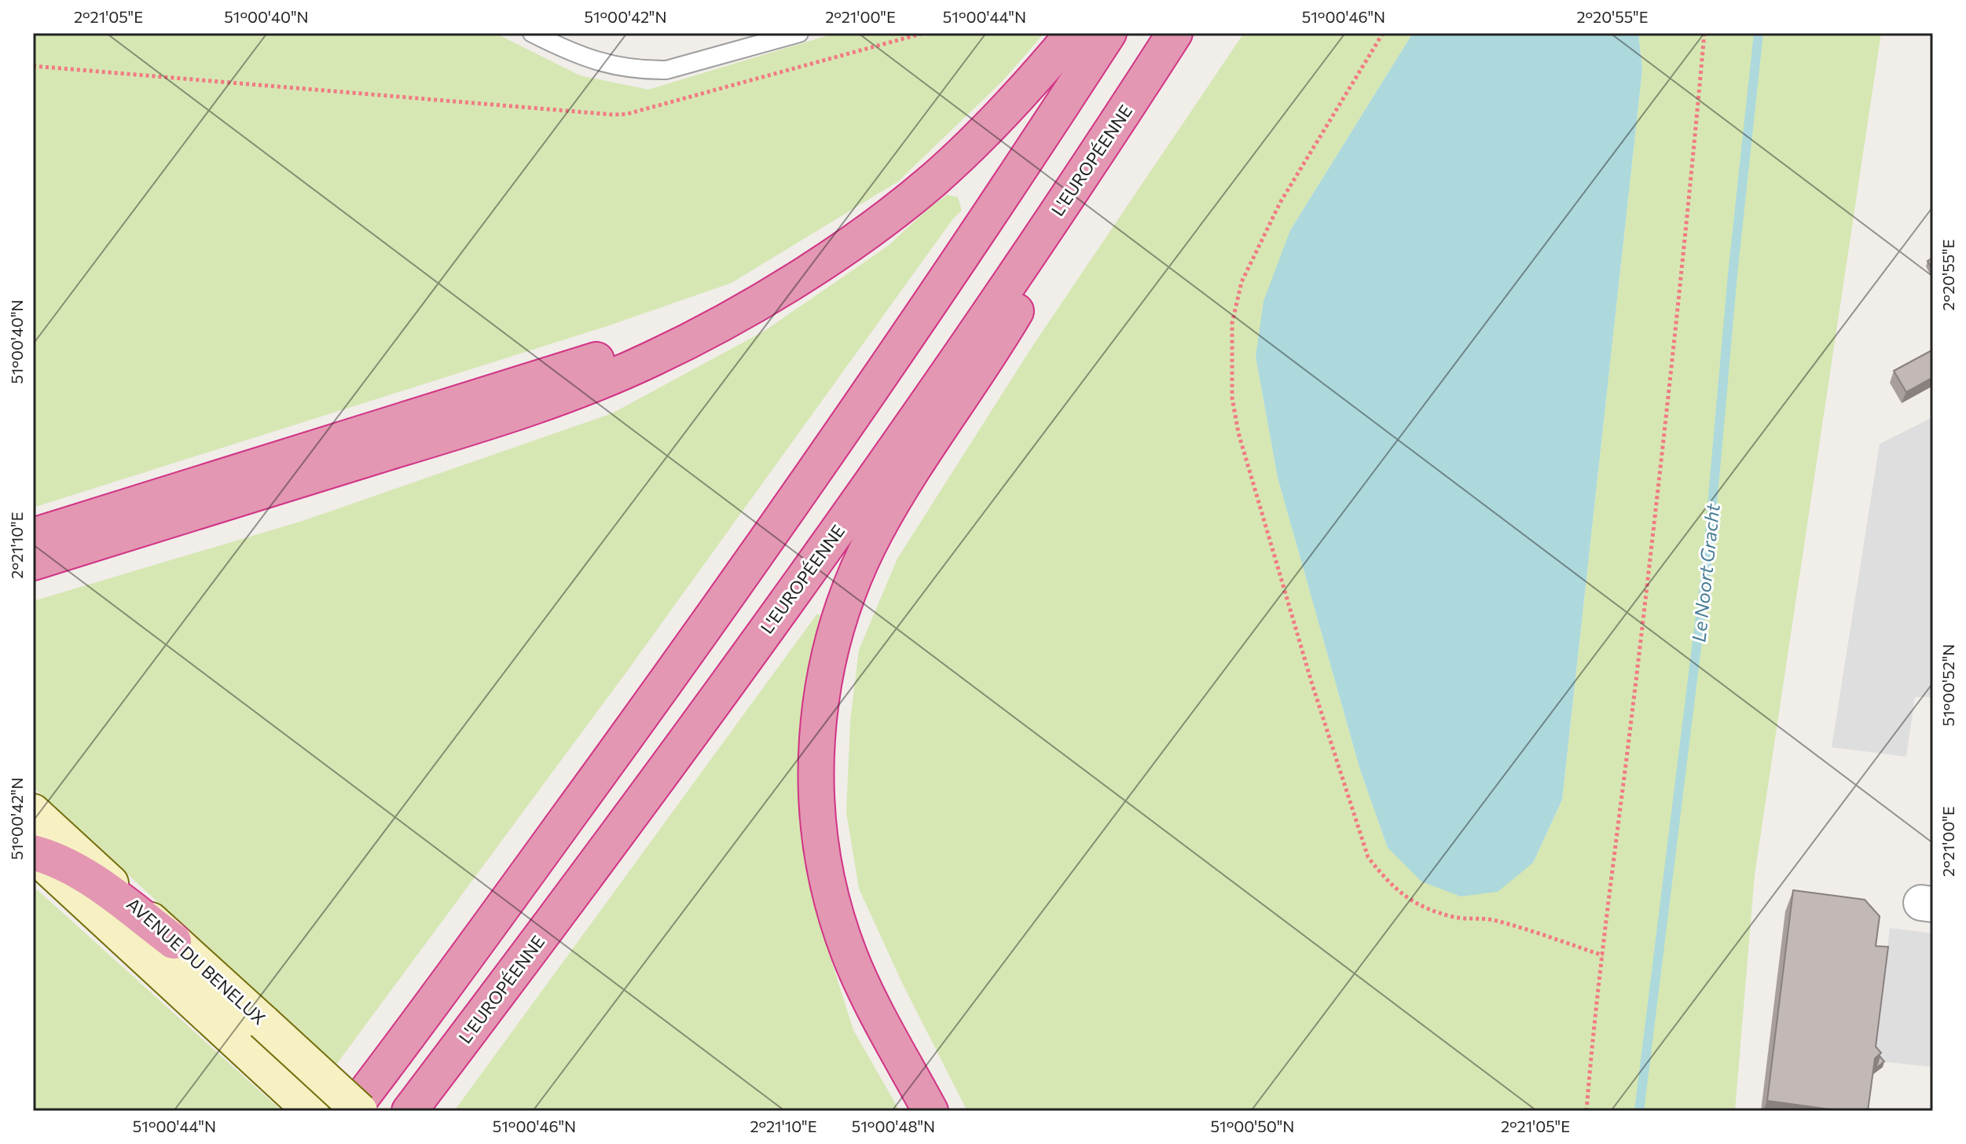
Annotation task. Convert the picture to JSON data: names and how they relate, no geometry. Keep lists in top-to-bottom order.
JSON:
{
  "streets": {
    "highway": ["L'EUROPÉENNE"],
    "street": ["AVENUE DU BENELUX"]
  },
  "water": ["Le Noort Gracht"],
  "coordinates": [
    "2°21'05\"E",
    "51°00'40\"N",
    "51°00'42\"N",
    "2°21'00\"E",
    "51°00'44\"N",
    "51°00'46\"N",
    "2°20'55\"E",
    "2°21'10\"E",
    "51°00'52\"N",
    "51°00'48\"N",
    "51°00'50\"N"
  ]
}
